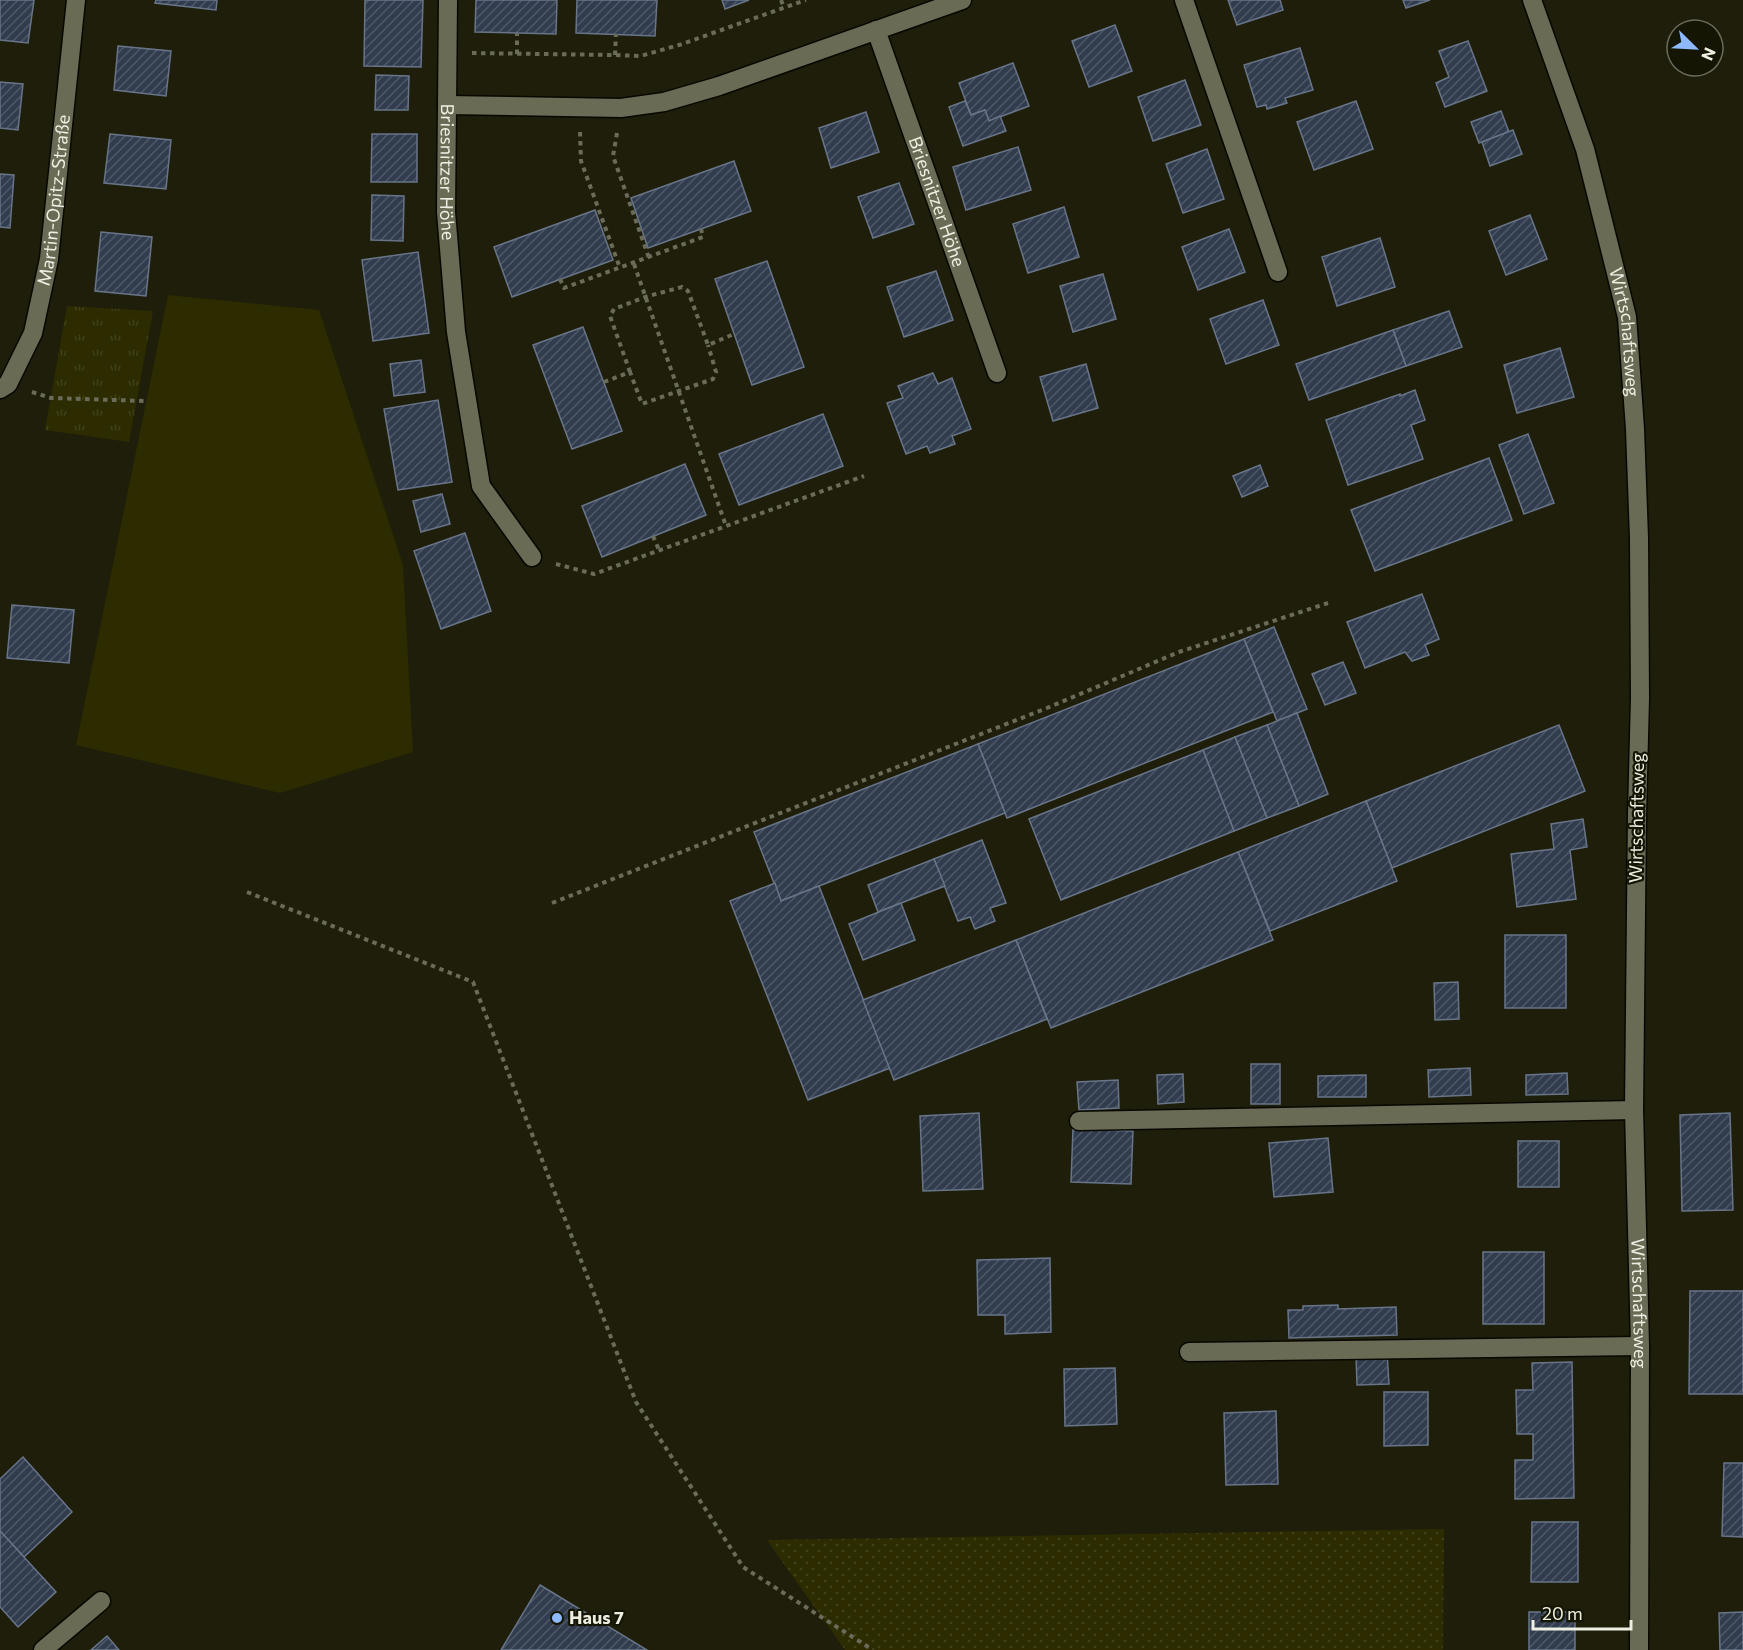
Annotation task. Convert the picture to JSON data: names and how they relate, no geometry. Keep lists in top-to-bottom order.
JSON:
{
  "streets": {
    "street": ["Briesnitzer Höhe", "Martin-Opitz-Straße", "Wirtschaftsweg"]
  },
  "places": ["Haus 7"],
  "scale_bar": "20 m",
  "north": "bottom right"
}
